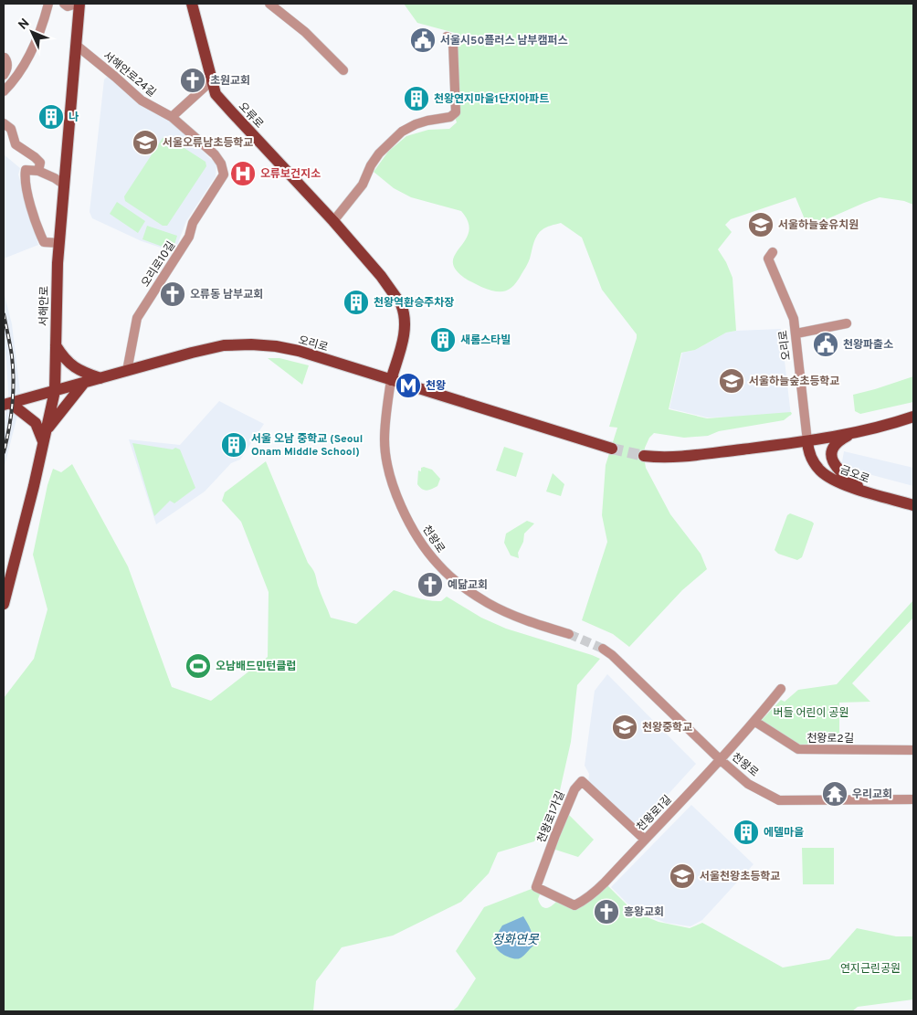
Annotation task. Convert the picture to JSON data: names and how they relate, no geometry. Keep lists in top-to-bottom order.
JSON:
{
  "streets": {
    "main road": [
      "오류로",
      "서해안로",
      "오리로",
      "금오로"
    ],
    "street": [
      "서해안로24길",
      "오리로10길",
      "천왕로",
      "천왕로2길",
      "천왕로1길",
      "천왕로1가길"
    ]
  },
  "crossings": [
    ["서해안로24길", "오리로10길"],
    ["서해안로24길", "서해안로"],
    ["오류로", "오리로"],
    ["오류로", "천왕로"],
    ["오리로10길", "오리로"],
    ["서해안로", "오리로"],
    ["오리로", "금오로"],
    ["오리로", "천왕로"],
    ["천왕로", "천왕로1길"],
    ["천왕로1길", "천왕로1가길"]
  ],
  "water": ["정화연못"],
  "parks": ["버들 어린이 공원", "연지근린공원"],
  "places": {
    "public building": ["서울시50플러스 남부캠퍼스", "천왕파출소"],
    "church": [
      "초원교회",
      "오류동 남부교회",
      "예닮교회",
      "흥왕교회"
    ],
    "building": [
      "천왕연지마을1단지아파트",
      "나",
      "천왕역환승주차장",
      "새롬스타빌",
      "서울 오남 중학교 (Seoul Onam Middle School)",
      "에델마을"
    ],
    "school or university": [
      "서울오류남초등학교",
      "서울하늘숲유치원",
      "서울하늘숲초등학교",
      "천왕중학교",
      "서울천왕초등학교"
    ],
    "hospital": ["오류보건지소"],
    "metro station": ["천왕"],
    "sports": ["오남배드민턴클럽"],
    "temple": ["우리교회"]
  },
  "north": "top left"
}
